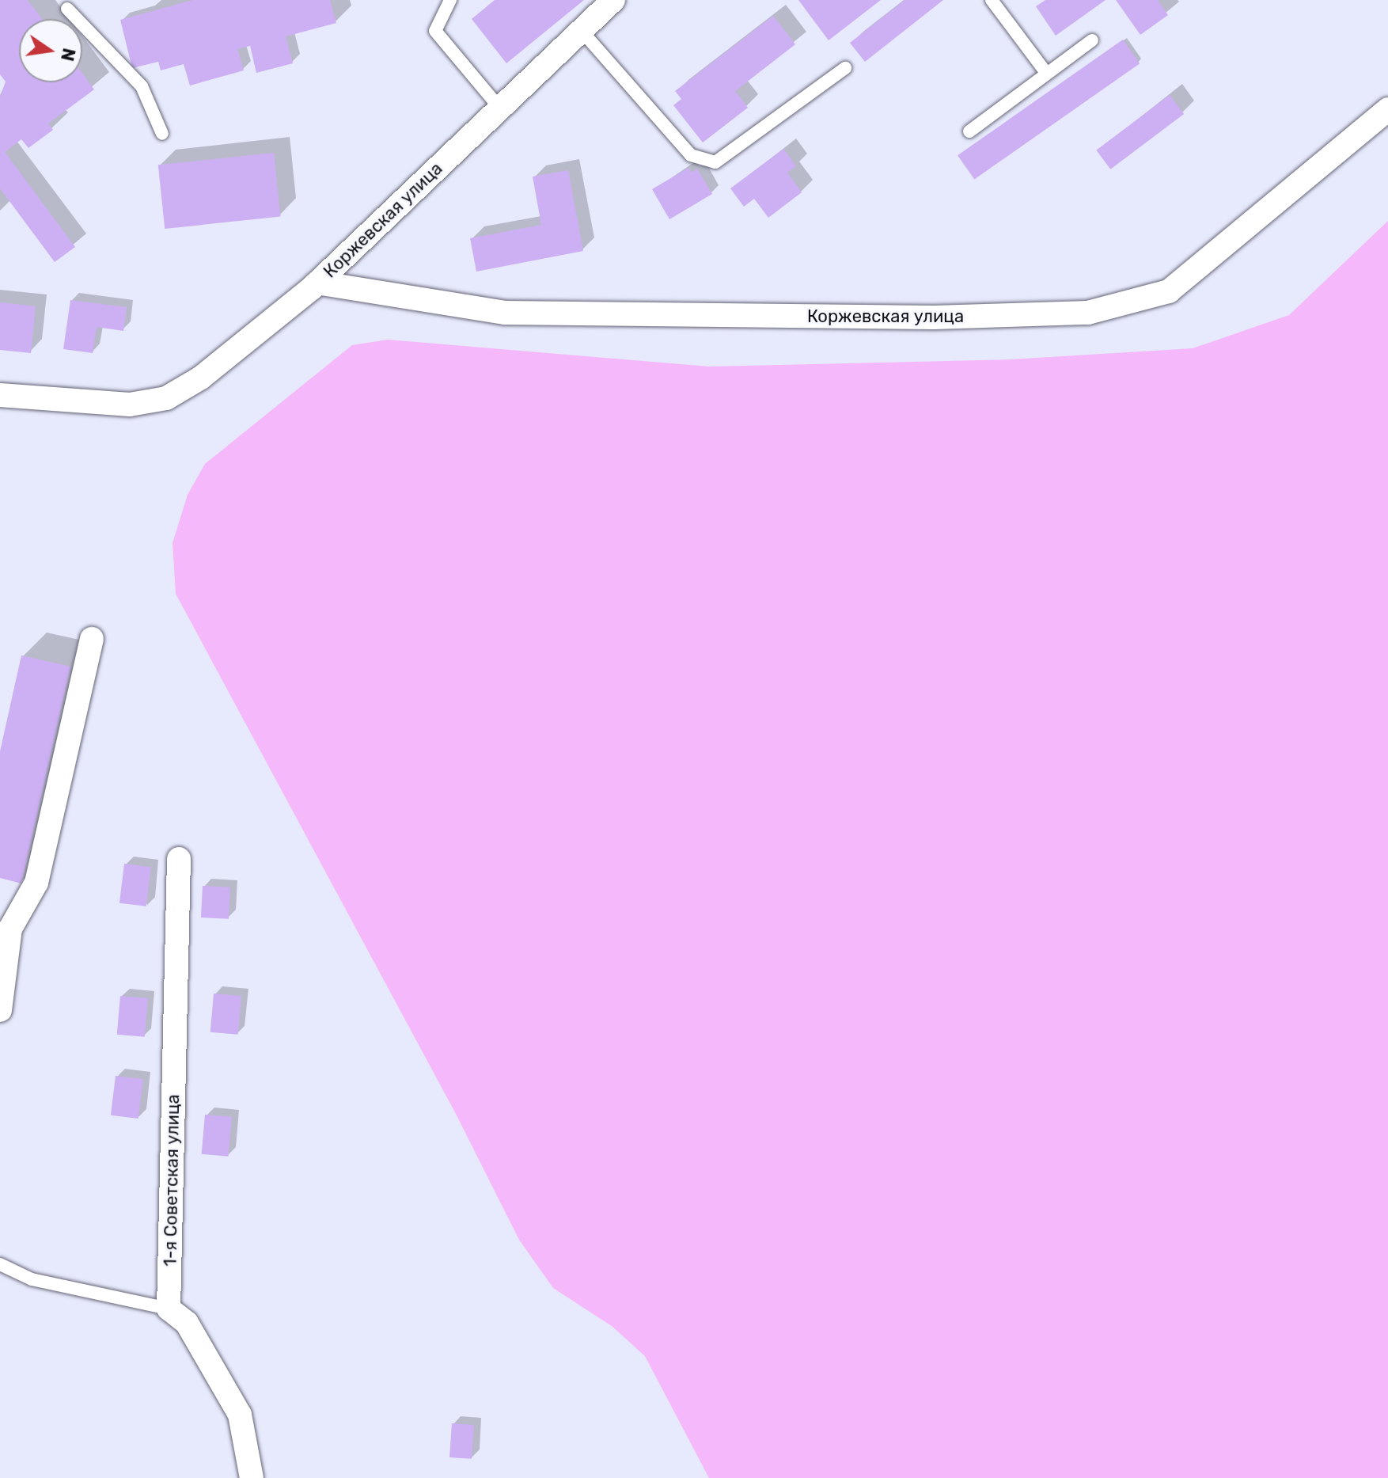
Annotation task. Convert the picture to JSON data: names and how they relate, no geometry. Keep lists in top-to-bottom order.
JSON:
{
  "streets": {
    "street": ["Коржевская улица", "1-я Советская улица"]
  },
  "north": "right"
}
